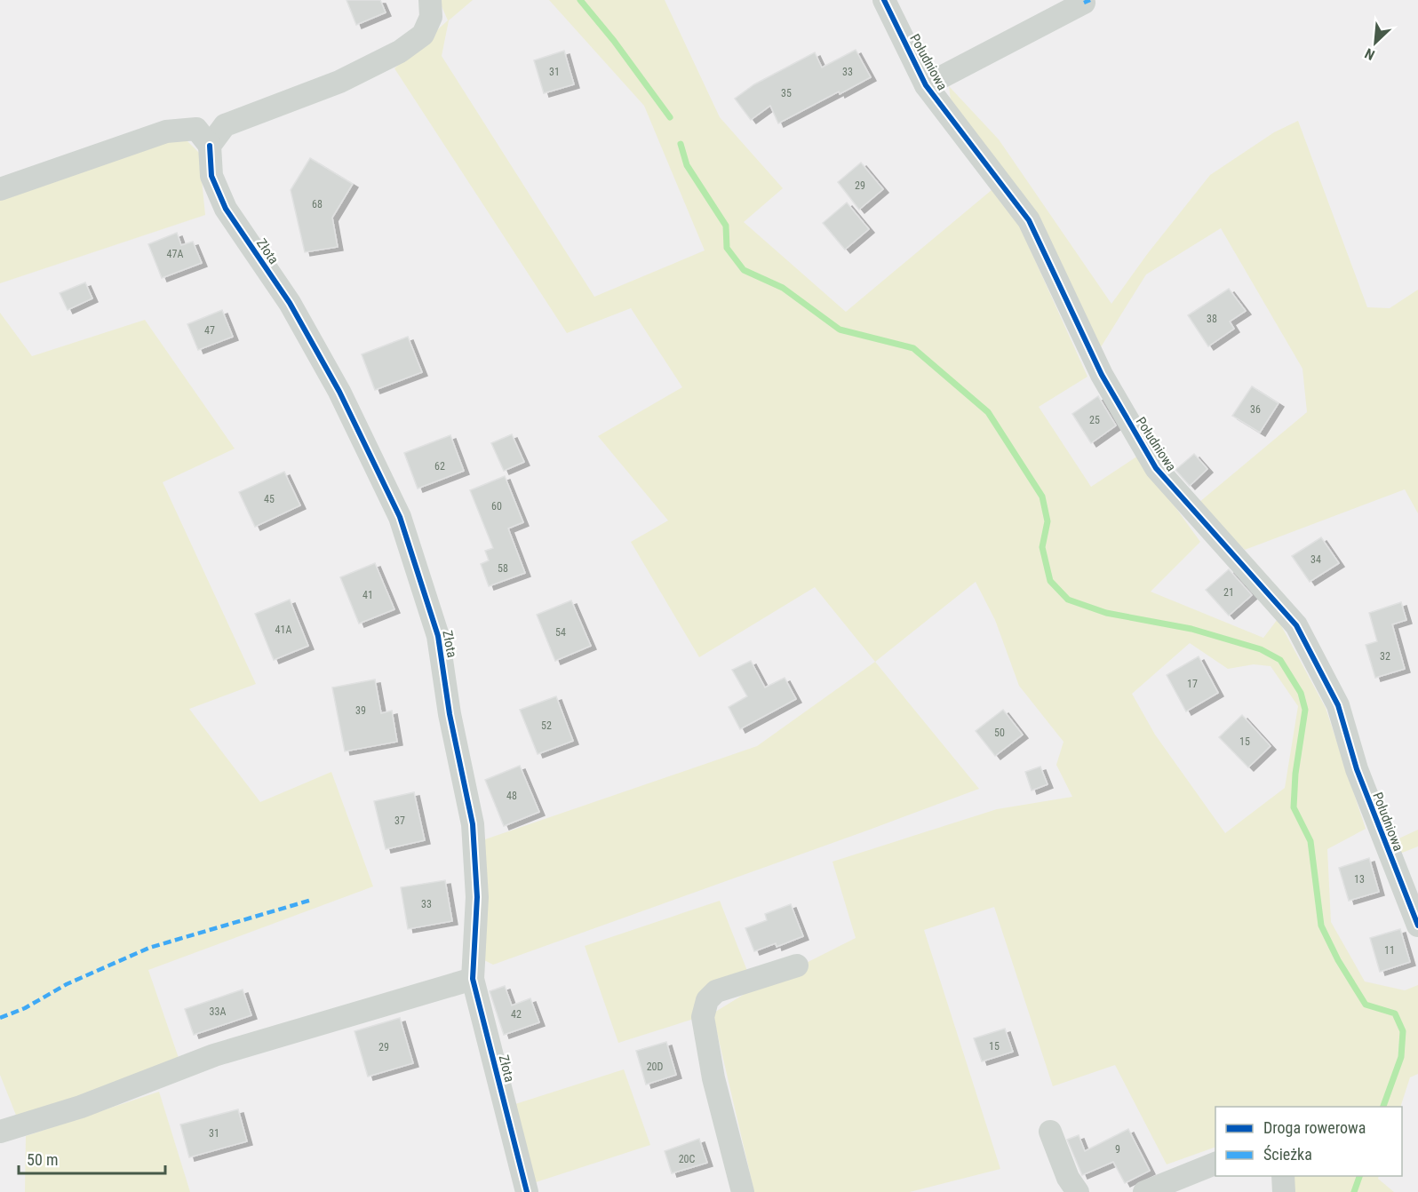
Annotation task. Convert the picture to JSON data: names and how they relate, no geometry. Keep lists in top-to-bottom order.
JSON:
{
  "streets": {
    "street": ["Południowa", "Złota"]
  },
  "house_numbers": [
    "31",
    "33",
    "35",
    "29",
    "68",
    "47A",
    "38",
    "47",
    "36",
    "25",
    "62",
    "45",
    "60",
    "34",
    "58",
    "21",
    "41",
    "41A",
    "54",
    "32",
    "17",
    "39",
    "52",
    "50",
    "15",
    "48",
    "37",
    "13",
    "33",
    "11",
    "33A",
    "42",
    "15",
    "29",
    "20D",
    "31",
    "9",
    "20C"
  ],
  "legend": ["Droga rowerowa", "Ścieżka"],
  "scale_bar": "50 m",
  "north": "bottom left"
}
